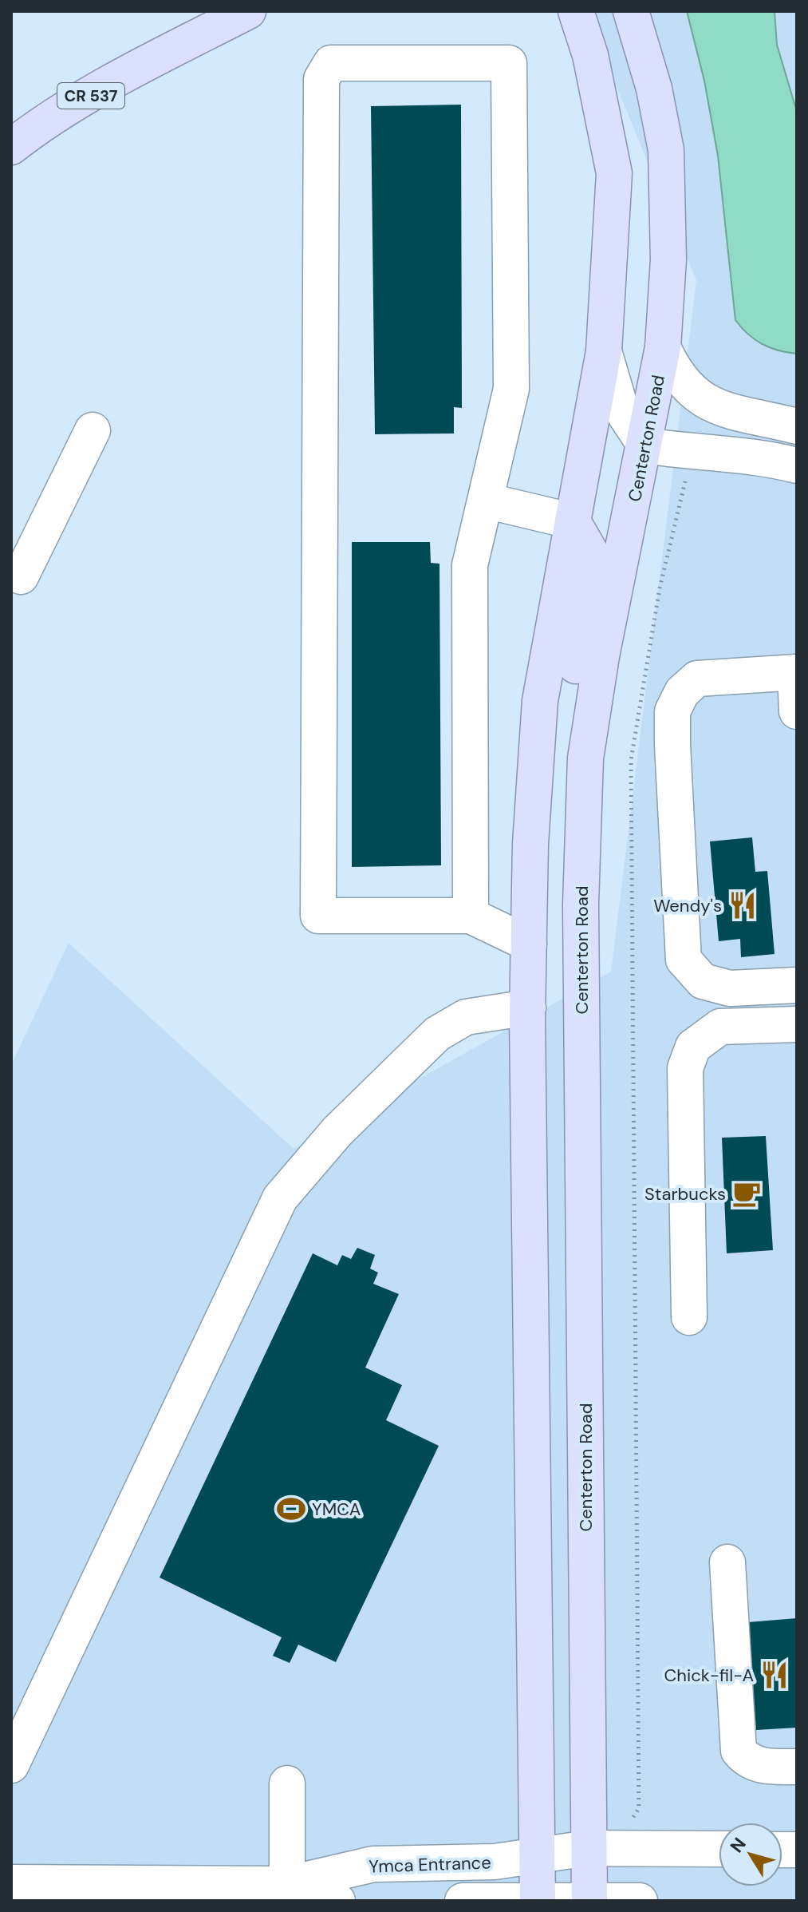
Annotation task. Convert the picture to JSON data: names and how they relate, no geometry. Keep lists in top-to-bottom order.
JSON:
{
  "streets": {
    "main road": ["CR 537", "Centerton Road"],
    "lane": ["Ymca Entrance"]
  },
  "crossings": [
    ["Centerton Road", "Ymca Entrance"]
  ],
  "places": {
    "restaurant": ["Wendy's", "Chick-fil-A"],
    "cafe": ["Starbucks"],
    "sports": ["YMCA"]
  },
  "north": "top left"
}
